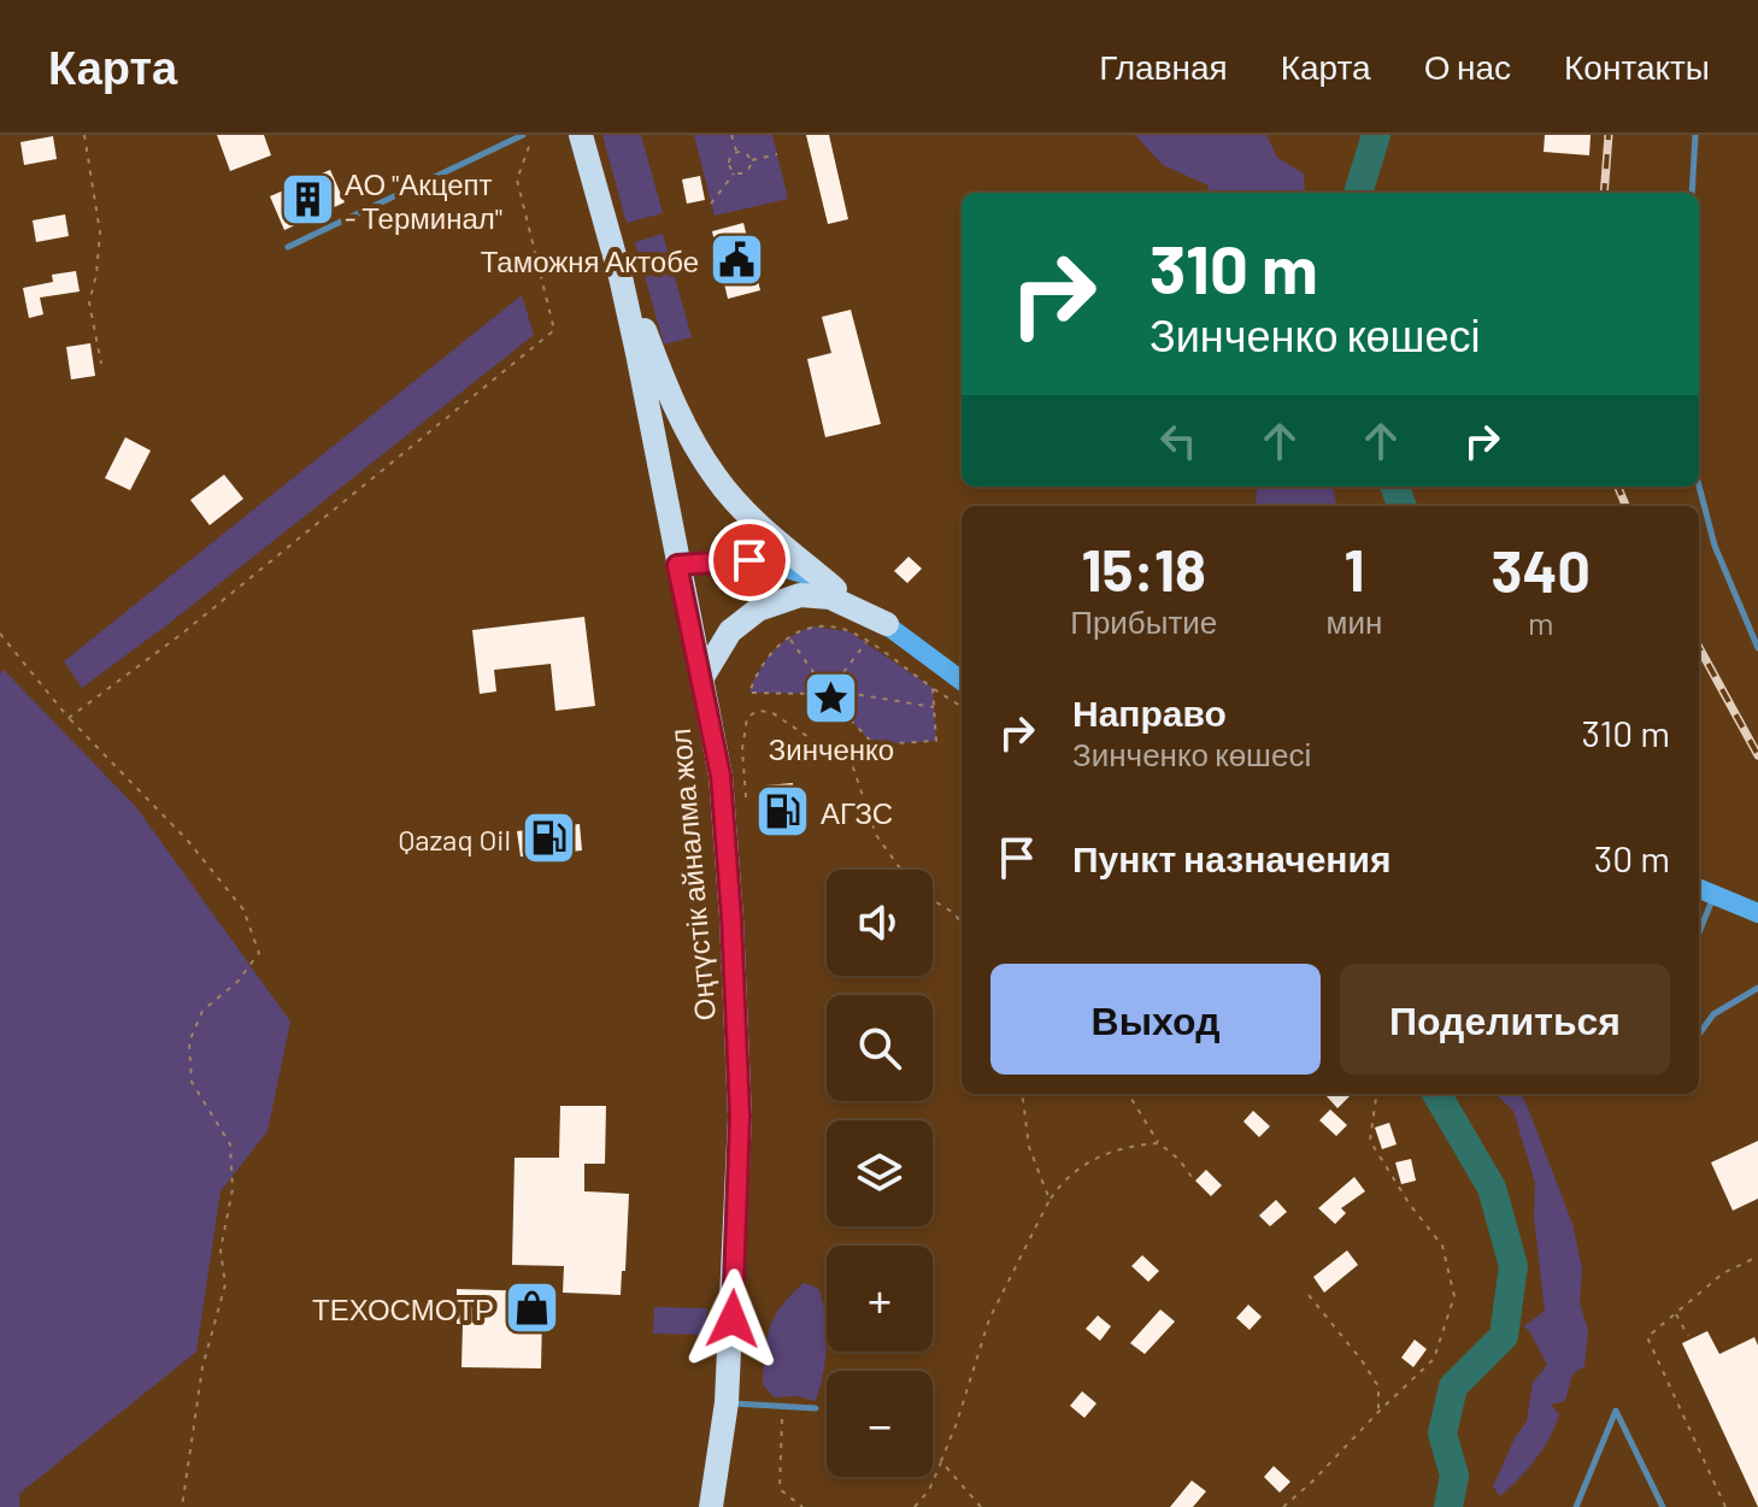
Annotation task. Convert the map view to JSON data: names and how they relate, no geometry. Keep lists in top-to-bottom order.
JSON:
{
  "streets": {
    "highway": ["Оңтүстік айналма жол"]
  },
  "places": {
    "building": ["АО \"Акцепт - Терминал\""],
    "public building": ["Таможня Актобе"],
    "place": ["Зинченко"],
    "fuel station": ["АГЗС", "Qazaq Oil"],
    "shop": ["ТЕХОСМОТР"]
  },
  "page": {
    "header": "Карта",
    "nav": [
      "Главная",
      "Карта",
      "О нас",
      "Контакты"
    ],
    "turn": ["310 m", "Зинченко көшесі"],
    "eta": [
      "15:18",
      "Прибытие",
      "1",
      "мин",
      "340",
      "m"
    ],
    "list": [
      {
        "name": "Направо",
        "note": "Зинченко көшесі",
        "value": "310 m"
      },
      {
        "name": "Пункт назначения",
        "value": "30 m"
      }
    ],
    "map_buttons": ["+", "−"],
    "buttons": ["Выход", "Поделиться"]
  }
}
